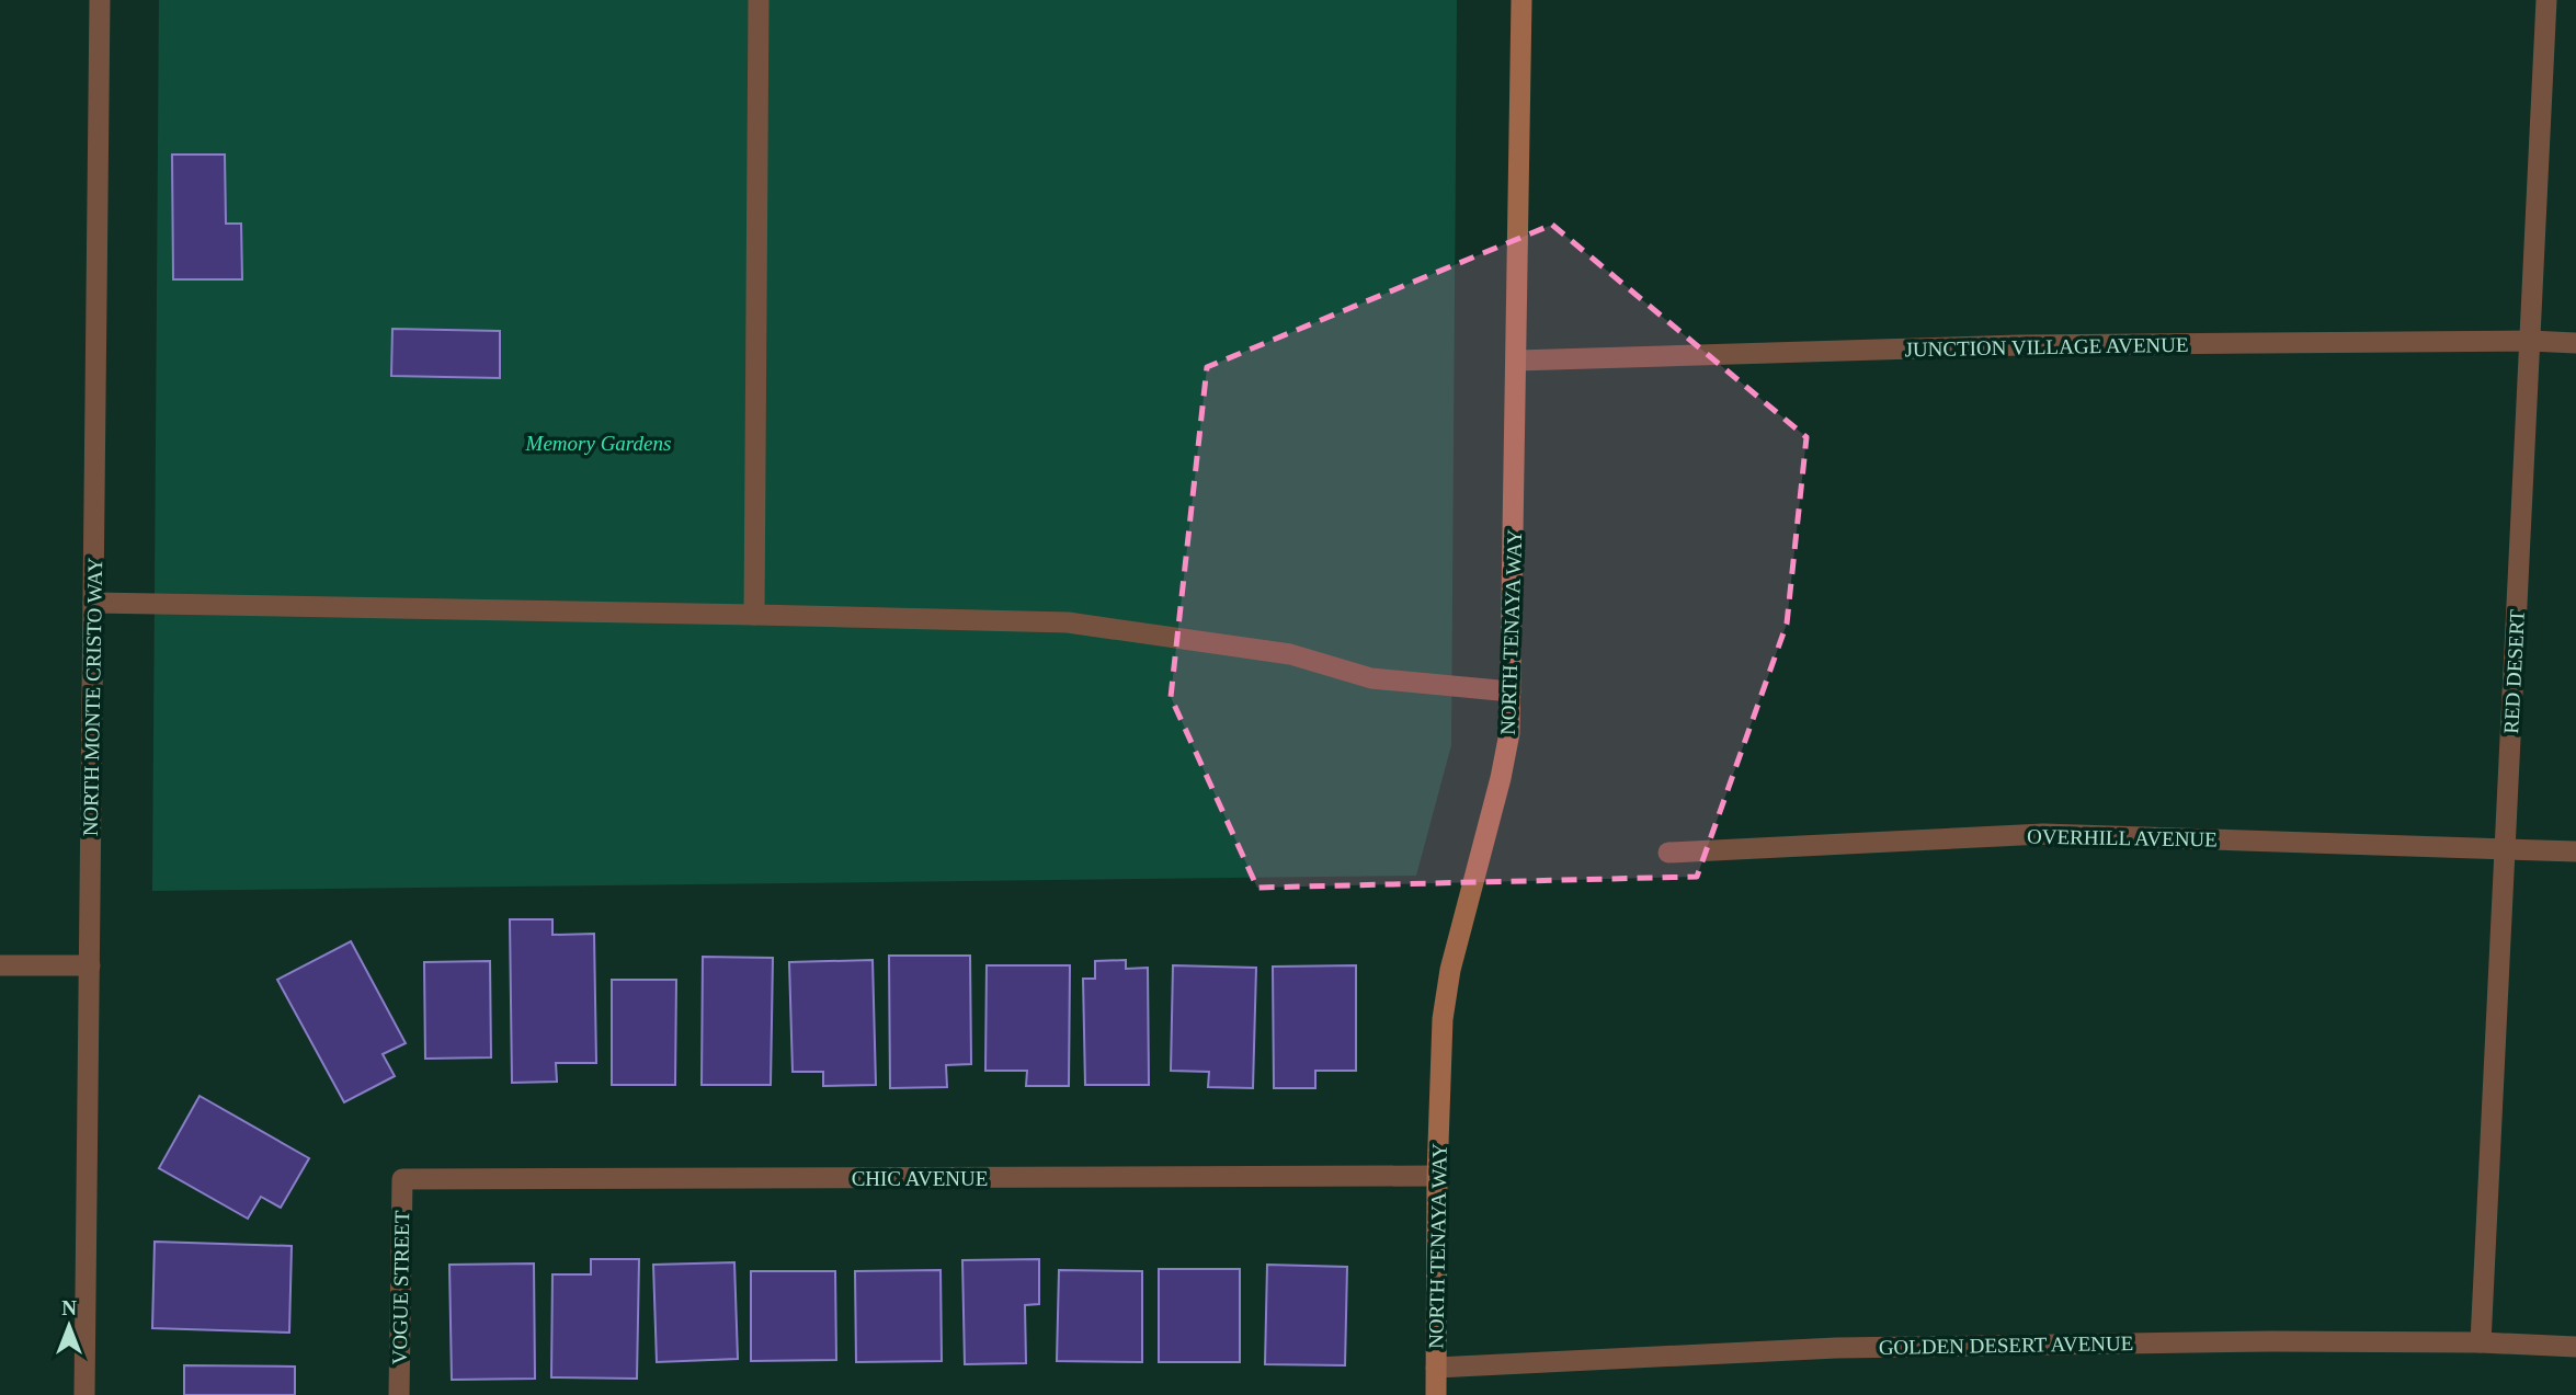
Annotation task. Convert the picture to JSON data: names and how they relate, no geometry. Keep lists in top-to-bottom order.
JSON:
{
  "streets": {
    "main road": ["NORTH TENAYA WAY"],
    "street": [
      "JUNCTION VILLAGE AVENUE",
      "RED DESERT",
      "NORTH MONTE CRISTO WAY",
      "OVERHILL AVENUE",
      "CHIC AVENUE",
      "VOGUE STREET",
      "GOLDEN DESERT AVENUE"
    ]
  },
  "crossings": [
    ["JUNCTION VILLAGE AVENUE", "NORTH TENAYA WAY"],
    ["JUNCTION VILLAGE AVENUE", "RED DESERT"],
    ["NORTH TENAYA WAY", "CHIC AVENUE"],
    ["NORTH TENAYA WAY", "GOLDEN DESERT AVENUE"],
    ["RED DESERT", "OVERHILL AVENUE"],
    ["RED DESERT", "GOLDEN DESERT AVENUE"],
    ["CHIC AVENUE", "VOGUE STREET"]
  ],
  "parks": ["Memory Gardens"],
  "north": "top"
}
